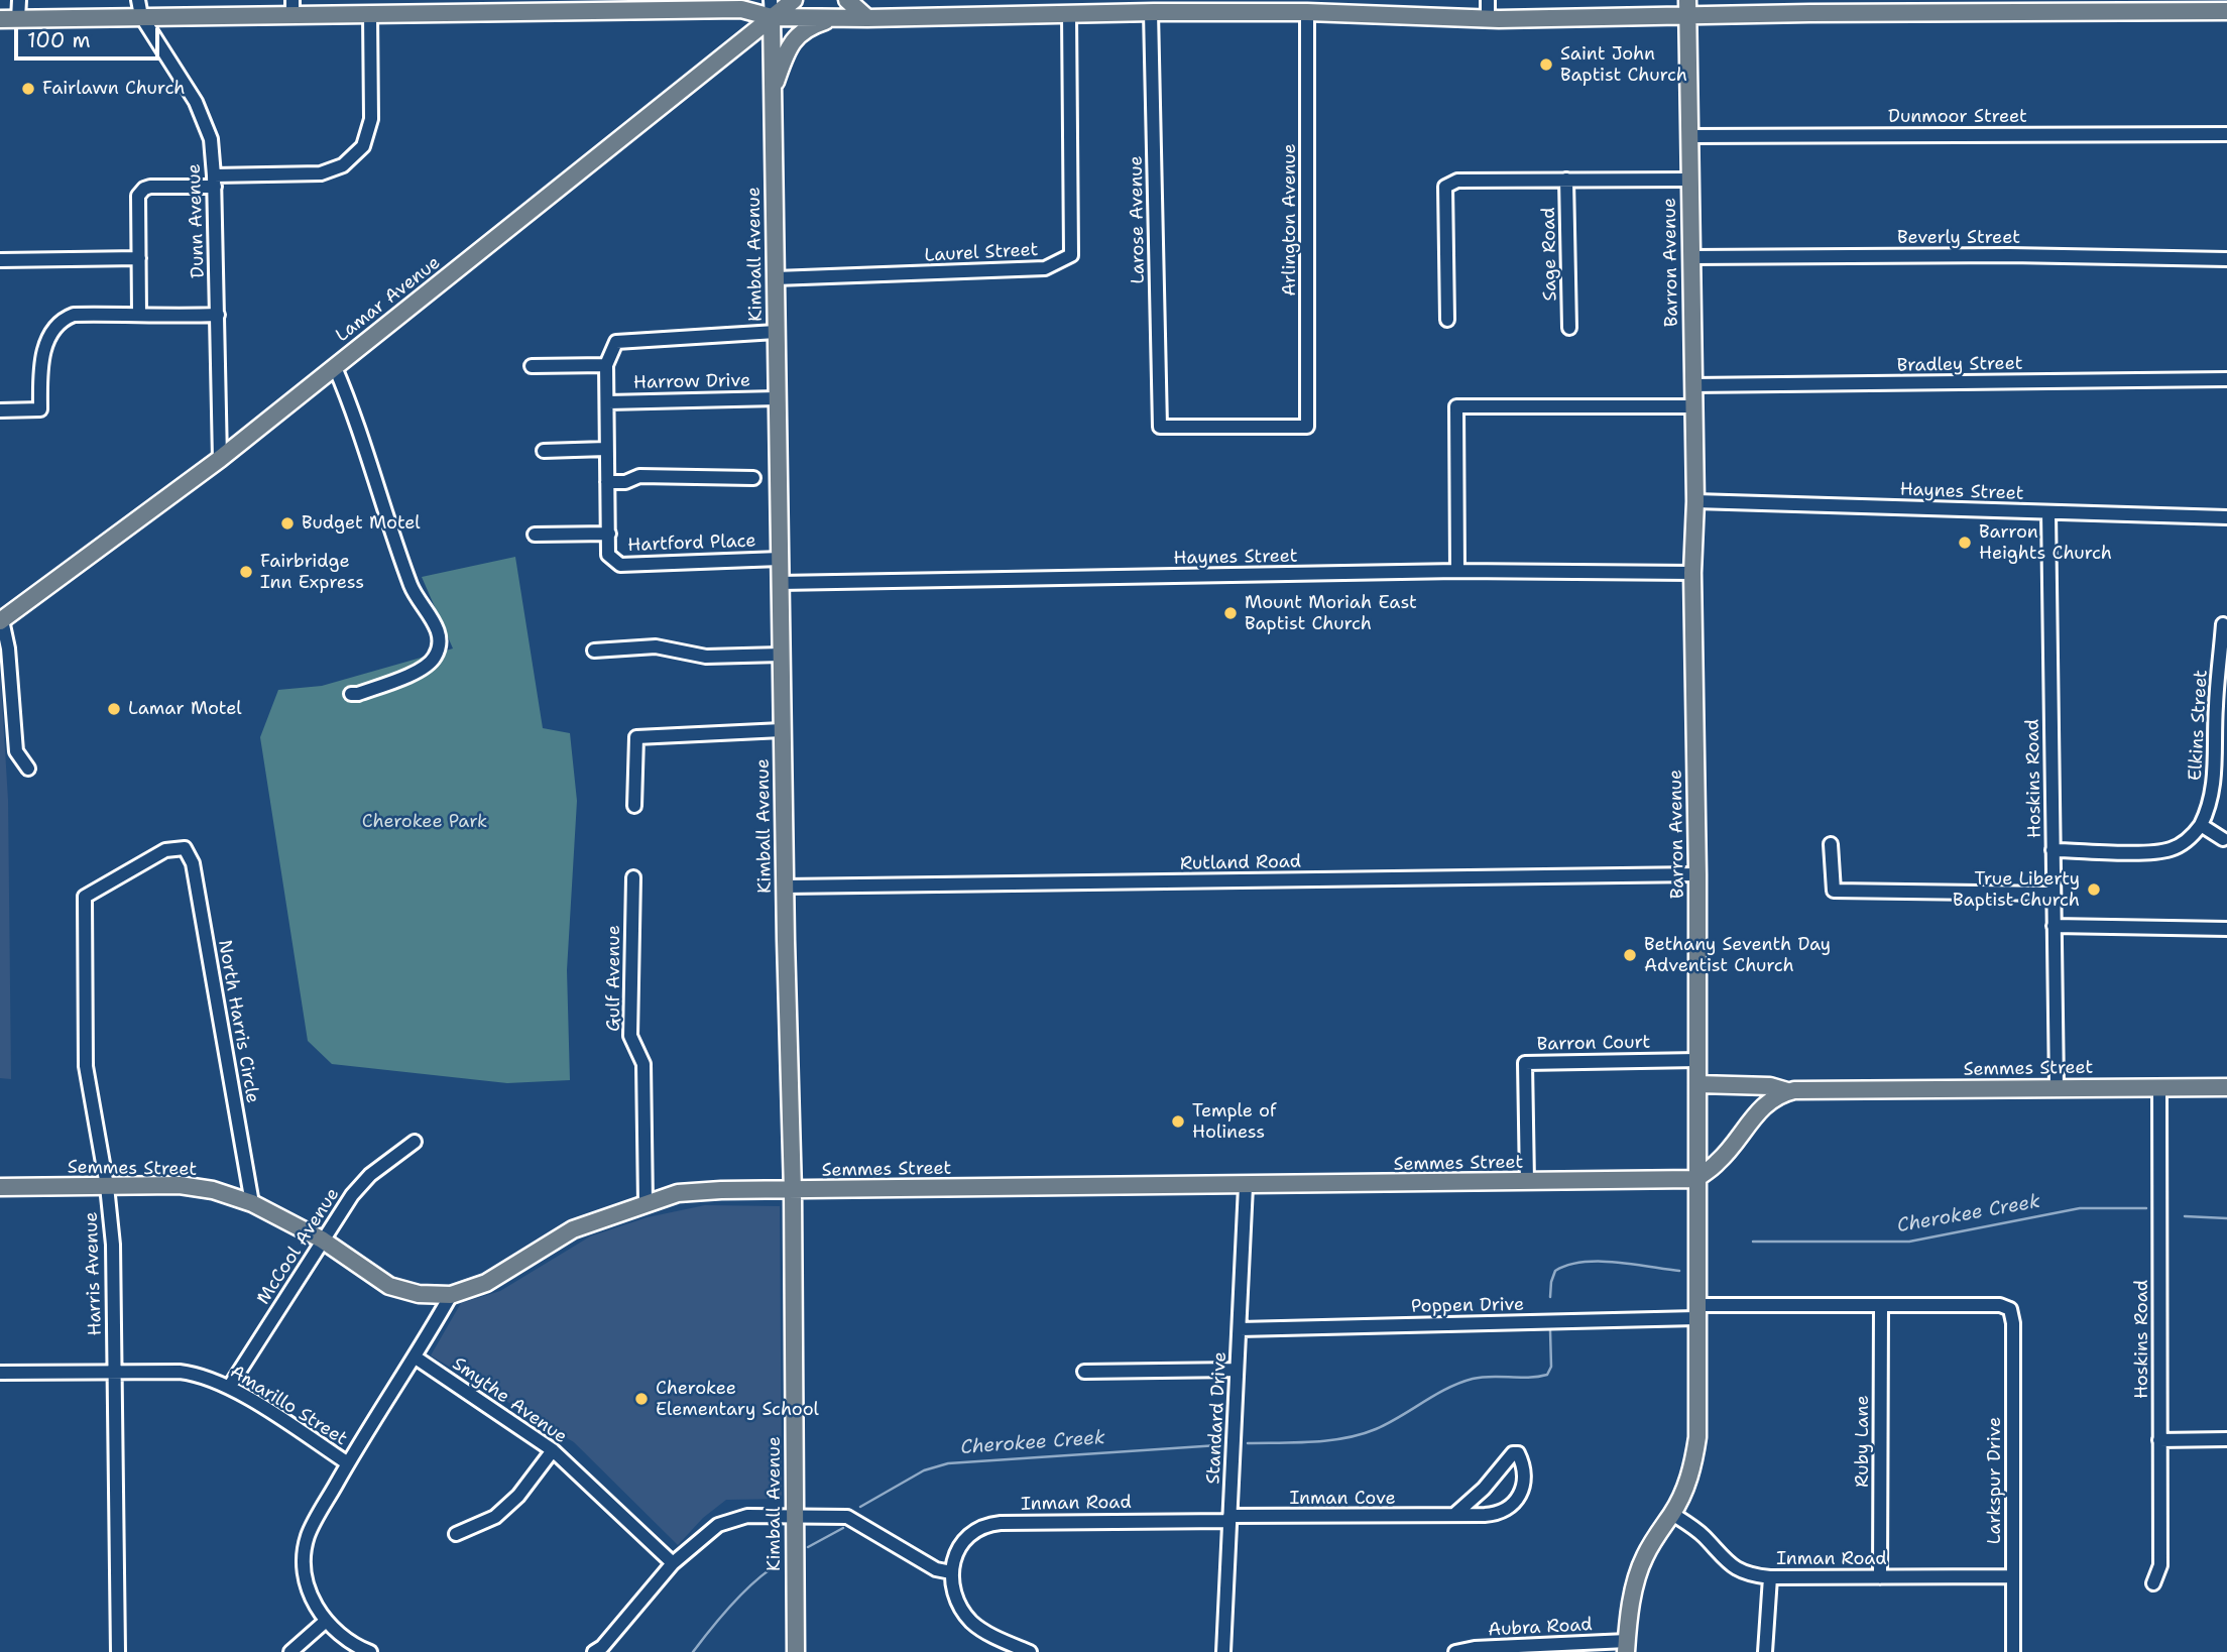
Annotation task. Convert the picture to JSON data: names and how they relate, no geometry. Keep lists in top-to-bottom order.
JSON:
{
  "streets": {
    "main road": [
      "Kimball Avenue",
      "Barron Avenue",
      "Lamar Avenue",
      "Semmes Street"
    ],
    "street": [
      "Dunmoor Street",
      "Larose Avenue",
      "Arlington Avenue",
      "Dunn Avenue",
      "Beverly Street",
      "Laurel Street",
      "Sage Road",
      "Bradley Street",
      "Harrow Drive",
      "Haynes Street",
      "Hartford Place",
      "Elkins Street",
      "Hoskins Road",
      "Rutland Road",
      "Gulf Avenue",
      "North Harris Circle",
      "Barron Court",
      "McCool Avenue",
      "Harris Avenue",
      "Poppen Drive",
      "Smythe Avenue",
      "Amarillo Street",
      "Standard Drive",
      "Ruby Lane",
      "Larkspur Drive",
      "Inman Cove",
      "Inman Road",
      "Aubra Road"
    ]
  },
  "crossings": [
    ["Dunmoor Street", "Barron Avenue"],
    ["Larose Avenue", "Arlington Avenue"],
    ["Dunn Avenue", "Lamar Avenue"],
    ["Beverly Street", "Barron Avenue"],
    ["Laurel Street", "Kimball Avenue"],
    ["Kimball Avenue", "Lamar Avenue"],
    ["Kimball Avenue", "Harrow Drive"],
    ["Kimball Avenue", "Haynes Street"],
    ["Kimball Avenue", "Hartford Place"],
    ["Kimball Avenue", "Rutland Road"],
    ["Kimball Avenue", "Semmes Street"],
    ["Barron Avenue", "Bradley Street"],
    ["Barron Avenue", "Haynes Street"],
    ["Barron Avenue", "Rutland Road"],
    ["Barron Avenue", "Barron Court"],
    ["Barron Avenue", "Semmes Street"],
    ["Barron Avenue", "Poppen Drive"],
    ["Barron Avenue", "Inman Road"],
    ["Barron Avenue", "Aubra Road"],
    ["Haynes Street", "Hoskins Road"],
    ["Elkins Street", "Hoskins Road"],
    ["Hoskins Road", "Semmes Street"],
    ["Gulf Avenue", "Semmes Street"],
    ["North Harris Circle", "Semmes Street"],
    ["North Harris Circle", "Harris Avenue"],
    ["Barron Court", "Semmes Street"],
    ["Semmes Street", "McCool Avenue"],
    ["Semmes Street", "Harris Avenue"],
    ["Semmes Street", "Standard Drive"],
    ["McCool Avenue", "Amarillo Street"],
    ["Harris Avenue", "Amarillo Street"],
    ["Poppen Drive", "Standard Drive"],
    ["Poppen Drive", "Ruby Lane"],
    ["Poppen Drive", "Larkspur Drive"],
    ["Standard Drive", "Inman Cove"],
    ["Standard Drive", "Inman Road"],
    ["Ruby Lane", "Inman Road"],
    ["Larkspur Drive", "Inman Road"],
    ["Inman Cove", "Inman Road"]
  ],
  "water": ["Cherokee Creek"],
  "parks": ["Cherokee Park"],
  "places": [
    "Saint John Baptist Church",
    "Fairlawn Church",
    "Budget Motel",
    "Barron Heights Church",
    "Fairbridge Inn Express",
    "Mount Moriah East Baptist Church",
    "Lamar Motel",
    "True Liberty Baptist Church",
    "Bethany Seventh Day Adventist Church",
    "Temple of Holiness",
    "Cherokee Elementary School"
  ],
  "scale_bar": "100 m"
}
